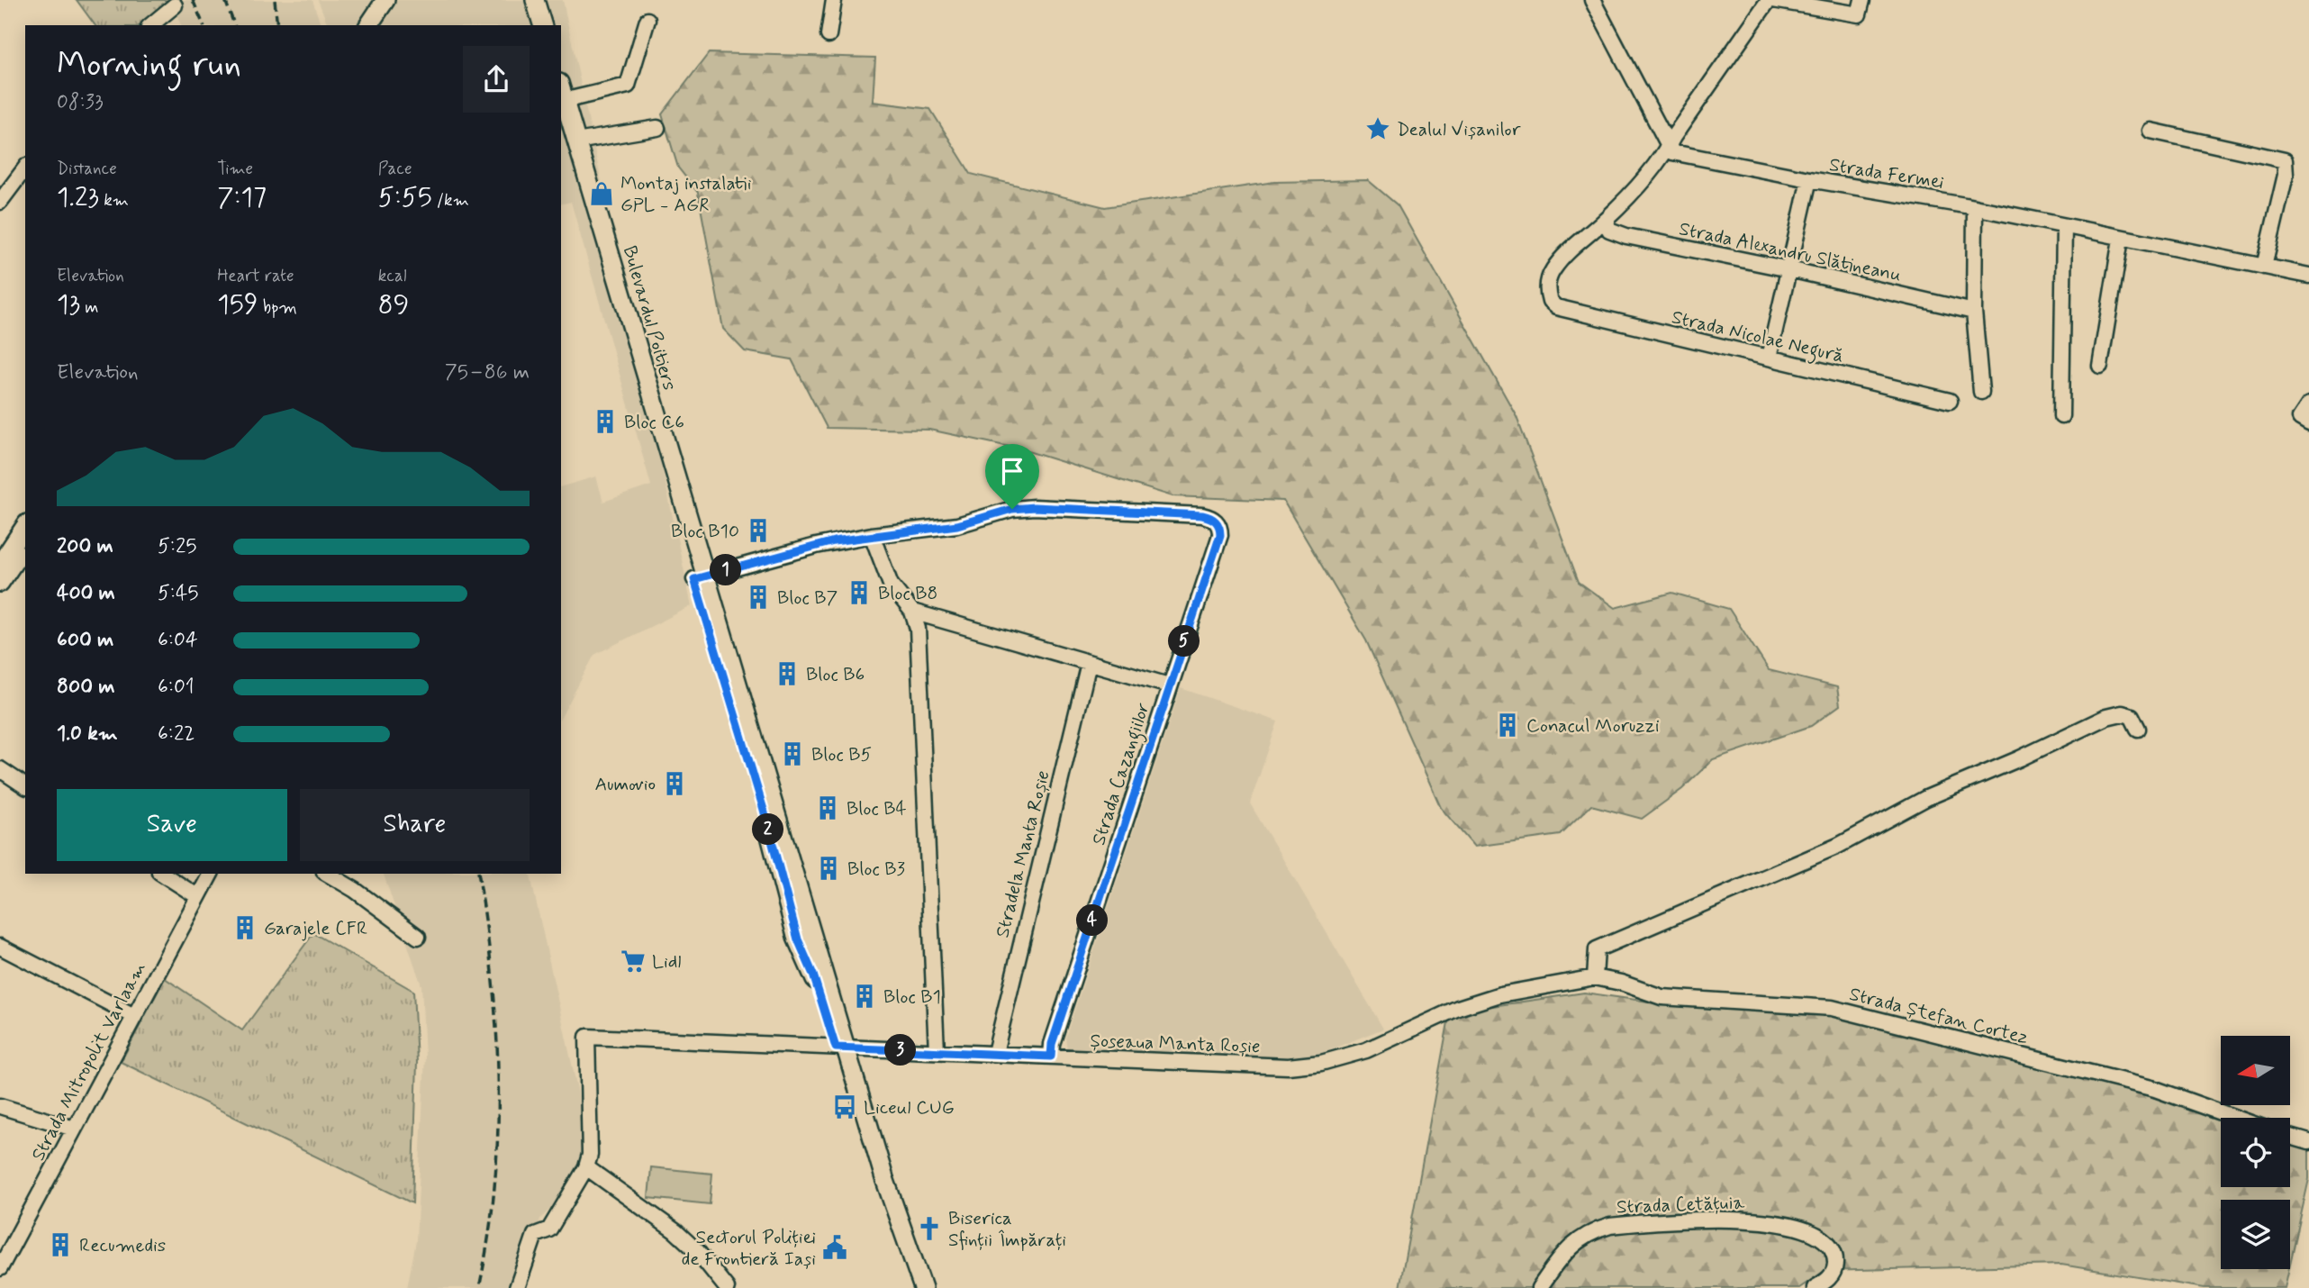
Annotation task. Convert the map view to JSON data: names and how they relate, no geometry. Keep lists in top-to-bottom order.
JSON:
{
  "streets": {
    "main road": ["Bulevardul Poitiers"],
    "street": [
      "Strada Fermei",
      "Strada Alexandru Slătineanu",
      "Strada Nicolae Negură",
      "Strada Cazangiilor",
      "Stradela Manta Roșie",
      "Strada Ștefan Cortez",
      "Șoseaua Manta Roșie",
      "Strada Mitropolit Varlaam",
      "Strada Cetățuia"
    ]
  },
  "crossings": [
    ["Strada Alexandru Slătineanu", "Strada Nicolae Negură"],
    ["Bulevardul Poitiers", "Șoseaua Manta Roșie"],
    ["Strada Cazangiilor", "Stradela Manta Roșie"],
    ["Strada Cazangiilor", "Șoseaua Manta Roșie"],
    ["Stradela Manta Roșie", "Șoseaua Manta Roșie"],
    ["Strada Ștefan Cortez", "Șoseaua Manta Roșie"]
  ],
  "places": {
    "place": ["Dealul Vișanilor"],
    "shop": ["Montaj instalatii GPL - AGR"],
    "building": [
      "Bloc C6",
      "Bloc B10",
      "Bloc B8",
      "Bloc B7",
      "Bloc B6",
      "Conacul Moruzzi",
      "Bloc B5",
      "Aumovio",
      "Bloc B4",
      "Bloc B3",
      "Garajele CFR",
      "Bloc B1",
      "Recumedis"
    ],
    "supermarket": ["Lidl"],
    "bus stop": ["Liceul CUG"],
    "church": ["Biserica Sfinții Împărați"],
    "public building": ["Sectorul Poliției de Frontieră Iași"]
  },
  "north": "left",
  "page": {
    "heading": ["Morning run", "08:33"],
    "stats": [
      ["Distance", "1.23 km"],
      ["Time", "7:17"],
      ["Pace", "5:55 /km"],
      ["Elevation", "13 m"],
      ["Heart rate", "159 bpm"],
      ["kcal", "89"]
    ],
    "chart": ["Elevation", "75–86 m"],
    "list": [
      {
        "name": "200 m",
        "note": "5:25"
      },
      {
        "name": "400 m",
        "note": "5:45"
      },
      {
        "name": "600 m",
        "note": "6:04"
      },
      {
        "name": "800 m",
        "note": "6:01"
      },
      {
        "name": "1.0 km",
        "note": "6:22"
      }
    ],
    "pins": [
      "1",
      "5",
      "2",
      "4",
      "3"
    ],
    "buttons": ["Save", "Share"]
  }
}
